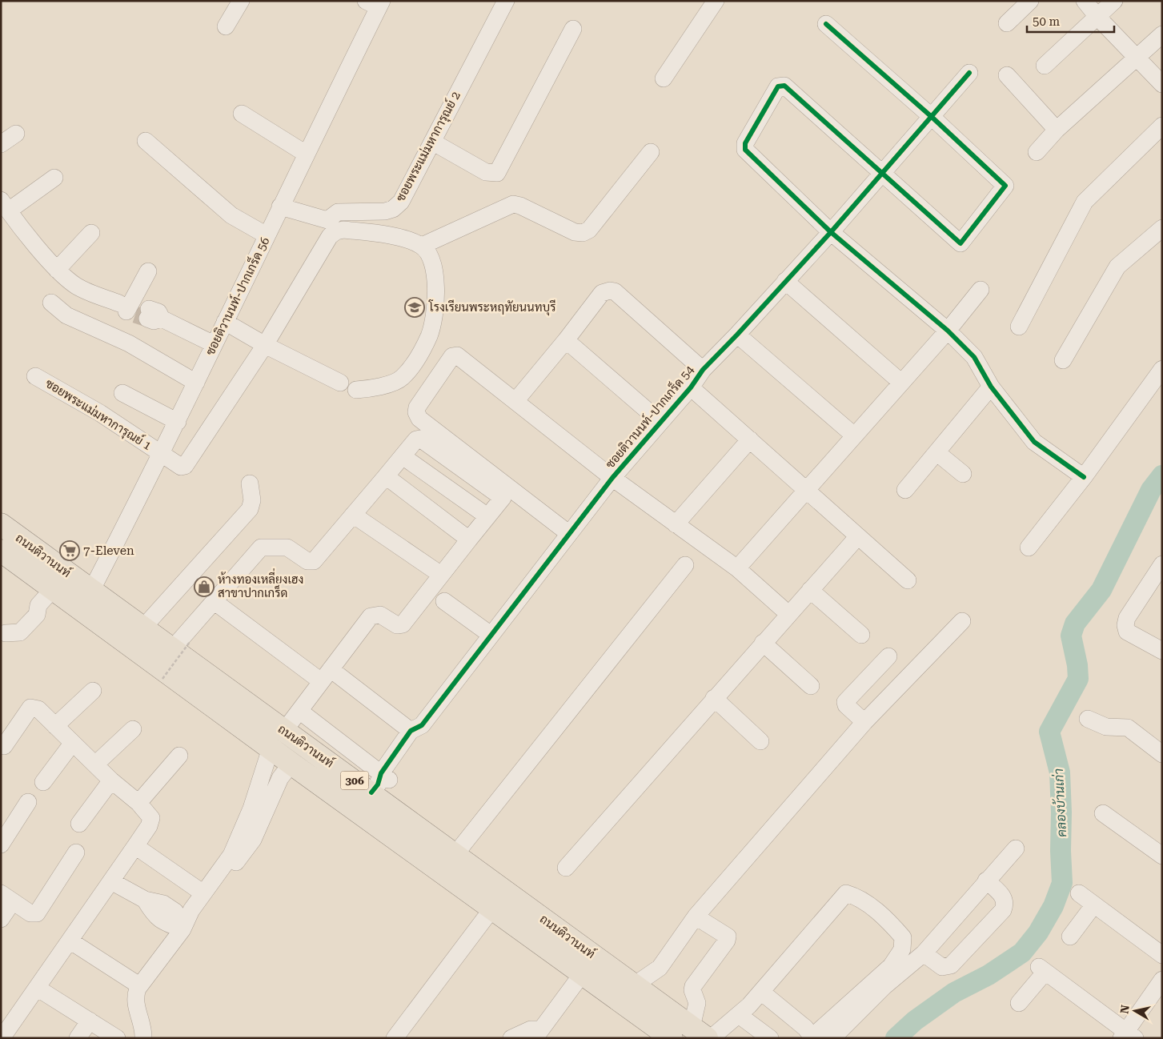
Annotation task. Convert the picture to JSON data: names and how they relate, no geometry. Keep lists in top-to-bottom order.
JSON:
{
  "streets": {
    "main road": ["ถนนติวานนท์", "306"],
    "street": [
      "ซอยพระแม่มหาการุณย์ 2",
      "ซอยติวานนท์-ปากเกร็ด 56",
      "ซอยพระแม่มหาการุณย์ 1",
      "ซอยติวานนท์-ปากเกร็ด 54"
    ]
  },
  "crossings": [
    ["ซอยพระแม่มหาการุณย์ 2", "ซอยติวานนท์-ปากเกร็ด 56"],
    ["ซอยติวานนท์-ปากเกร็ด 56", "ซอยพระแม่มหาการุณย์ 1"],
    ["ซอยติวานนท์-ปากเกร็ด 56", "ถนนติวานนท์"],
    ["ซอยติวานนท์-ปากเกร็ด 54", "ถนนติวานนท์"]
  ],
  "water": ["คลองบ้านเก่า"],
  "places": {
    "school or university": ["โรงเรียนพระหฤทัยนนทบุรี"],
    "supermarket": ["7-Eleven"],
    "shop": ["ห้างทองเหลี่ยงเฮง สาขาปากเกร็ด"]
  },
  "scale_bar": "50 m",
  "north": "left"
}
